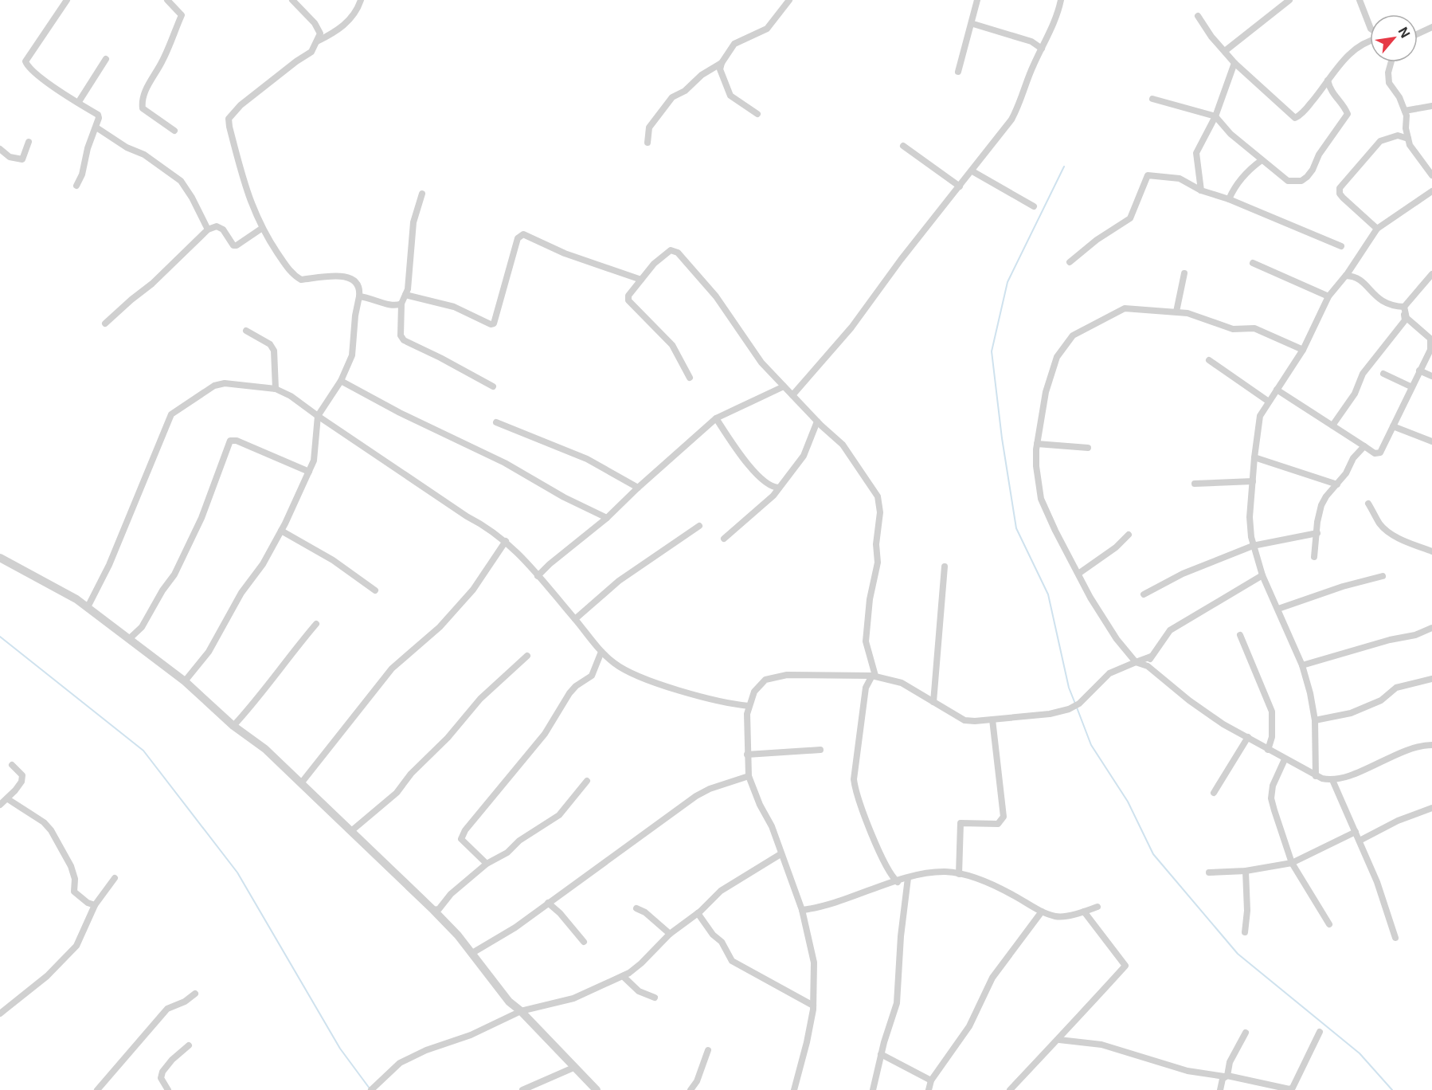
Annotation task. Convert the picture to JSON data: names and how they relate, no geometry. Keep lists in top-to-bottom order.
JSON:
{
  "north": "top right"
}
